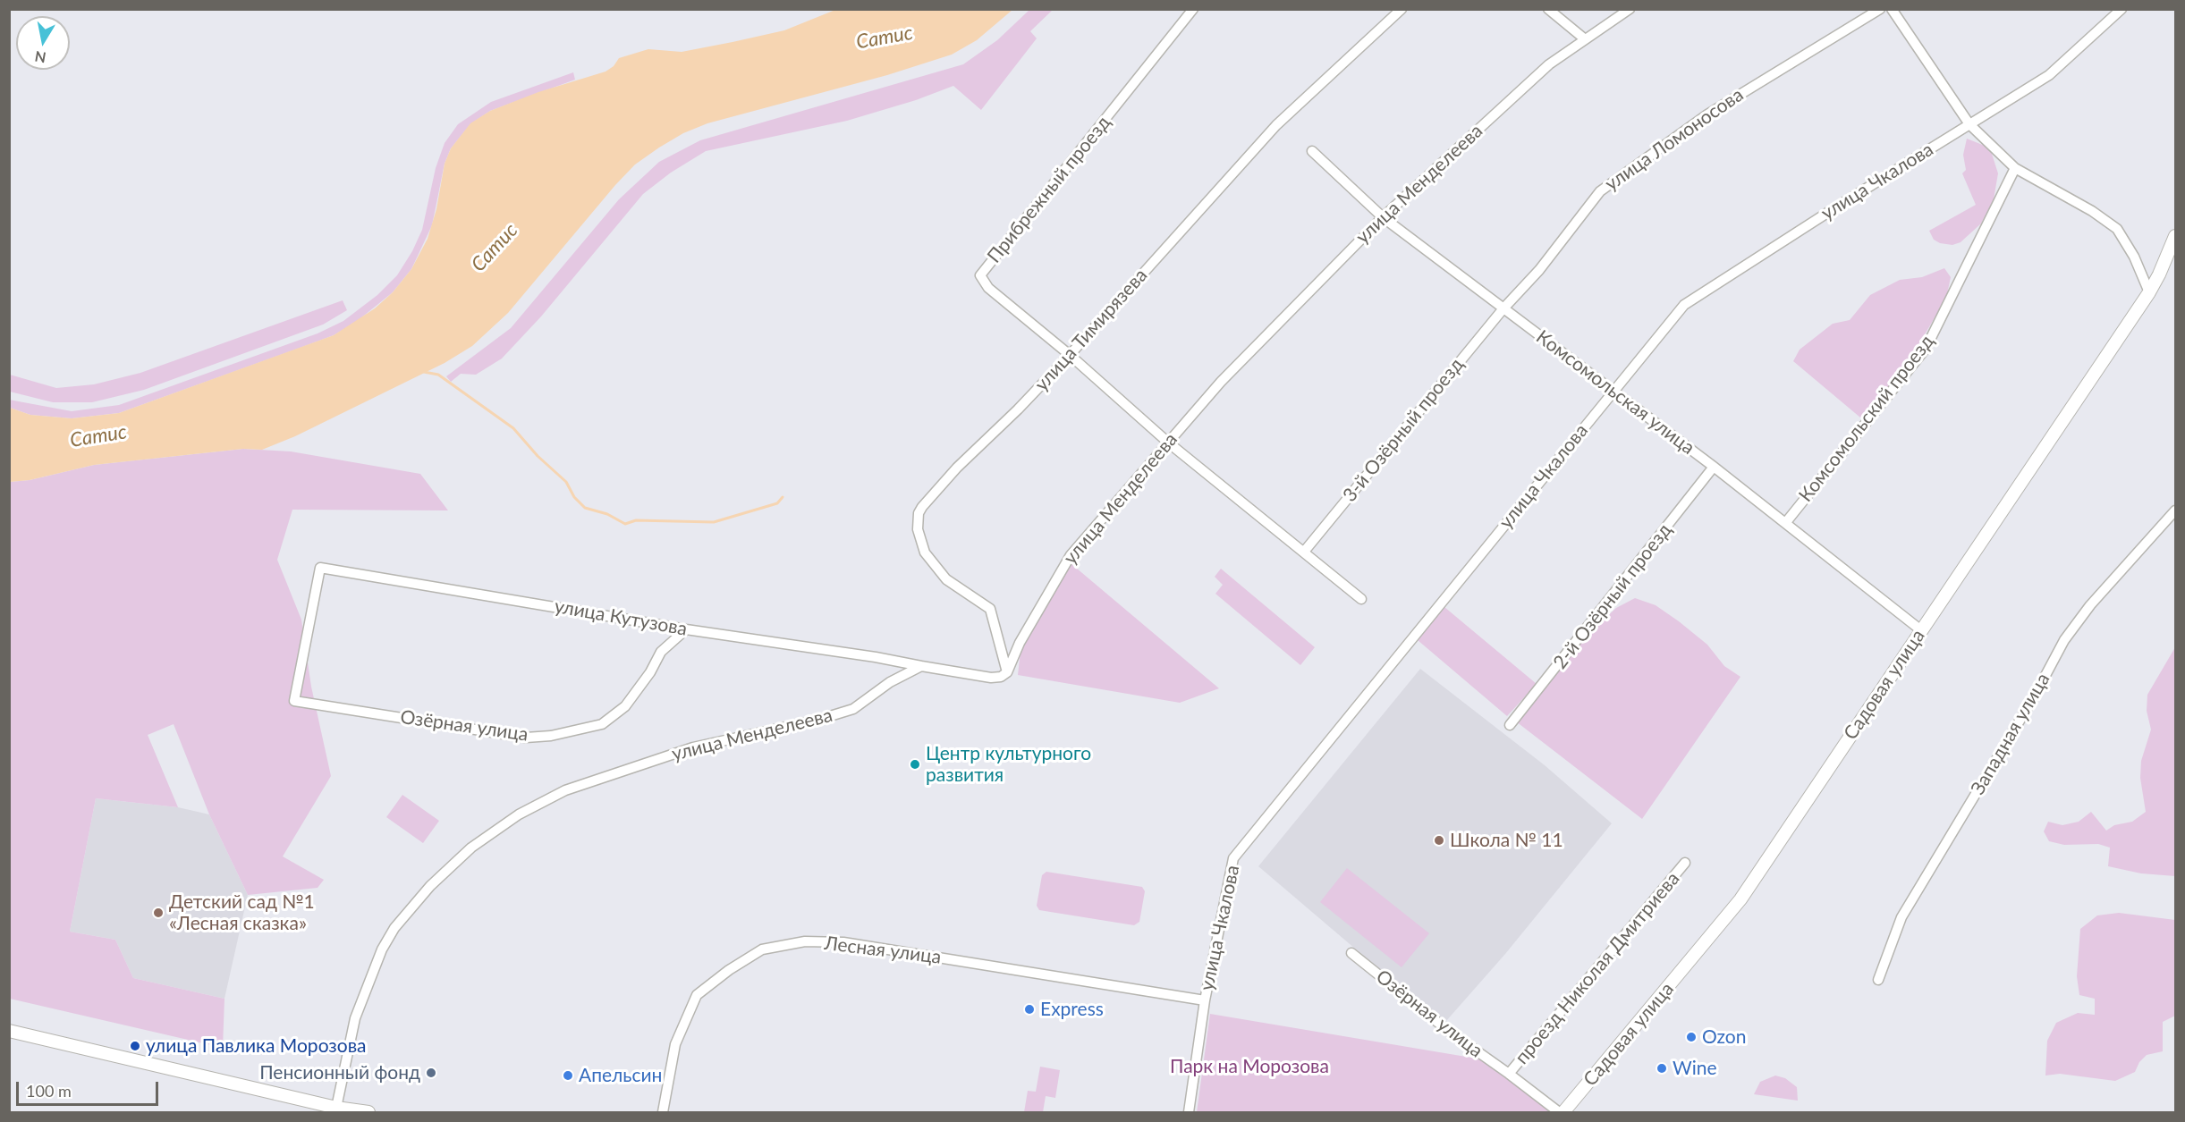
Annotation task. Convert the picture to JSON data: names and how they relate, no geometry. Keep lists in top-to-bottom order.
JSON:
{
  "streets": {
    "street": [
      "улица Ломоносова",
      "улица Чкалова",
      "улица Менделеева",
      "Прибрежный проезд",
      "улица Тимирязева",
      "Комсомольская улица",
      "Комсомольский проезд",
      "3-й Озёрный проезд",
      "2-й Озёрный проезд",
      "улица Кутузова",
      "Садовая улица",
      "Озёрная улица",
      "Западная улица",
      "Лесная улица",
      "проезд Николая Дмитриева"
    ]
  },
  "crossings": [
    ["улица Ломоносова", "Комсомольская улица"],
    ["улица Ломоносова", "3-й Озёрный проезд"],
    ["улица Чкалова", "Комсомольская улица"],
    ["улица Чкалова", "Лесная улица"],
    ["улица Менделеева", "улица Тимирязева"],
    ["улица Менделеева", "Комсомольская улица"],
    ["улица Менделеева", "улица Кутузова"],
    ["Прибрежный проезд", "улица Тимирязева"],
    ["Комсомольская улица", "Комсомольский проезд"],
    ["Комсомольская улица", "3-й Озёрный проезд"],
    ["Комсомольская улица", "2-й Озёрный проезд"],
    ["Комсомольская улица", "Садовая улица"],
    ["улица Кутузова", "Озёрная улица"],
    ["Озёрная улица", "проезд Николая Дмитриева"]
  ],
  "water": ["Сатис"],
  "parks": ["Парк на Морозова"],
  "places": [
    "Центр культурного развития",
    "Школа № 11",
    "Детский сад №1 «Лесная сказка»",
    "Express",
    "Ozon",
    "улица Павлика Морозова",
    "Wine",
    "Пенсионный фонд",
    "Апельсин"
  ],
  "scale_bar": "100 m",
  "north": "bottom"
}
